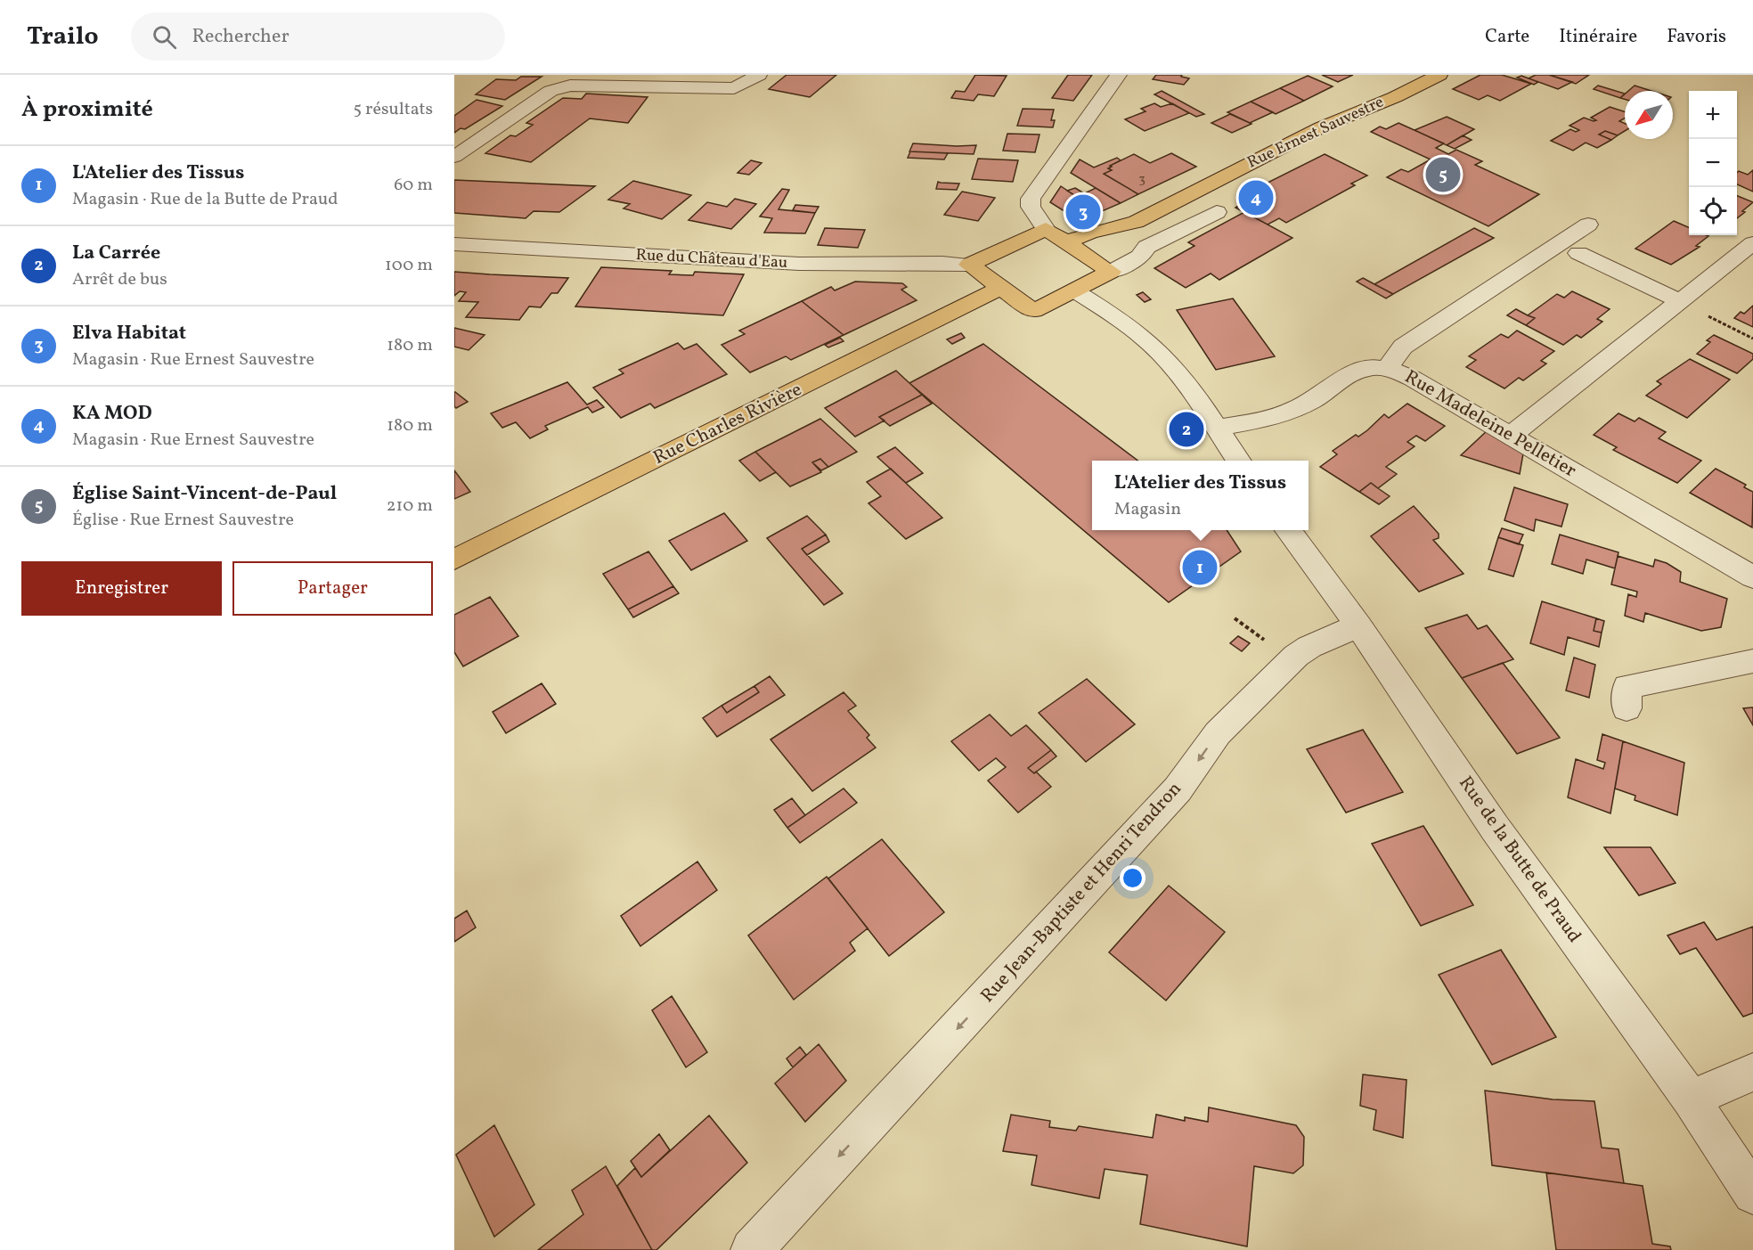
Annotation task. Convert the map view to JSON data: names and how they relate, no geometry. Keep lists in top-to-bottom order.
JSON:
{
  "streets": {
    "main road": ["Rue Ernest Sauvestre", "Rue Charles Rivière"],
    "street": [
      "Rue du Château d'Eau",
      "Rue Madeleine Pelletier",
      "Rue de la Butte de Praud",
      "Rue Jean-Baptiste et Henri Tendron"
    ]
  },
  "crossings": [
    ["Rue Ernest Sauvestre", "Rue Charles Rivière"],
    ["Rue de la Butte de Praud", "Rue Jean-Baptiste et Henri Tendron"]
  ],
  "one_way": ["Rue Jean-Baptiste et Henri Tendron"],
  "house_numbers": ["3"],
  "north": "bottom left",
  "page": {
    "header": "Trailo",
    "search": "Rechercher",
    "nav": ["Carte", "Itinéraire", "Favoris"],
    "heading": ["À proximité", "5 résultats"],
    "map_buttons": ["+", "−"],
    "list": [
      {
        "mark": "1",
        "name": "L'Atelier des Tissus",
        "note": "Magasin · Rue de la Butte de Praud",
        "value": "60 m"
      },
      {
        "mark": "2",
        "name": "La Carrée",
        "note": "Arrêt de bus",
        "value": "100 m"
      },
      {
        "mark": "3",
        "name": "Elva Habitat",
        "note": "Magasin · Rue Ernest Sauvestre",
        "value": "180 m"
      },
      {
        "mark": "4",
        "name": "KA MOD",
        "note": "Magasin · Rue Ernest Sauvestre",
        "value": "180 m"
      },
      {
        "mark": "5",
        "name": "Église Saint-Vincent-de-Paul",
        "note": "Église · Rue Ernest Sauvestre",
        "value": "210 m"
      }
    ],
    "pins": [
      "5",
      "4",
      "3",
      "2",
      "1"
    ],
    "popup": ["L'Atelier des Tissus", "Magasin"],
    "buttons": ["Enregistrer", "Partager"]
  }
}
